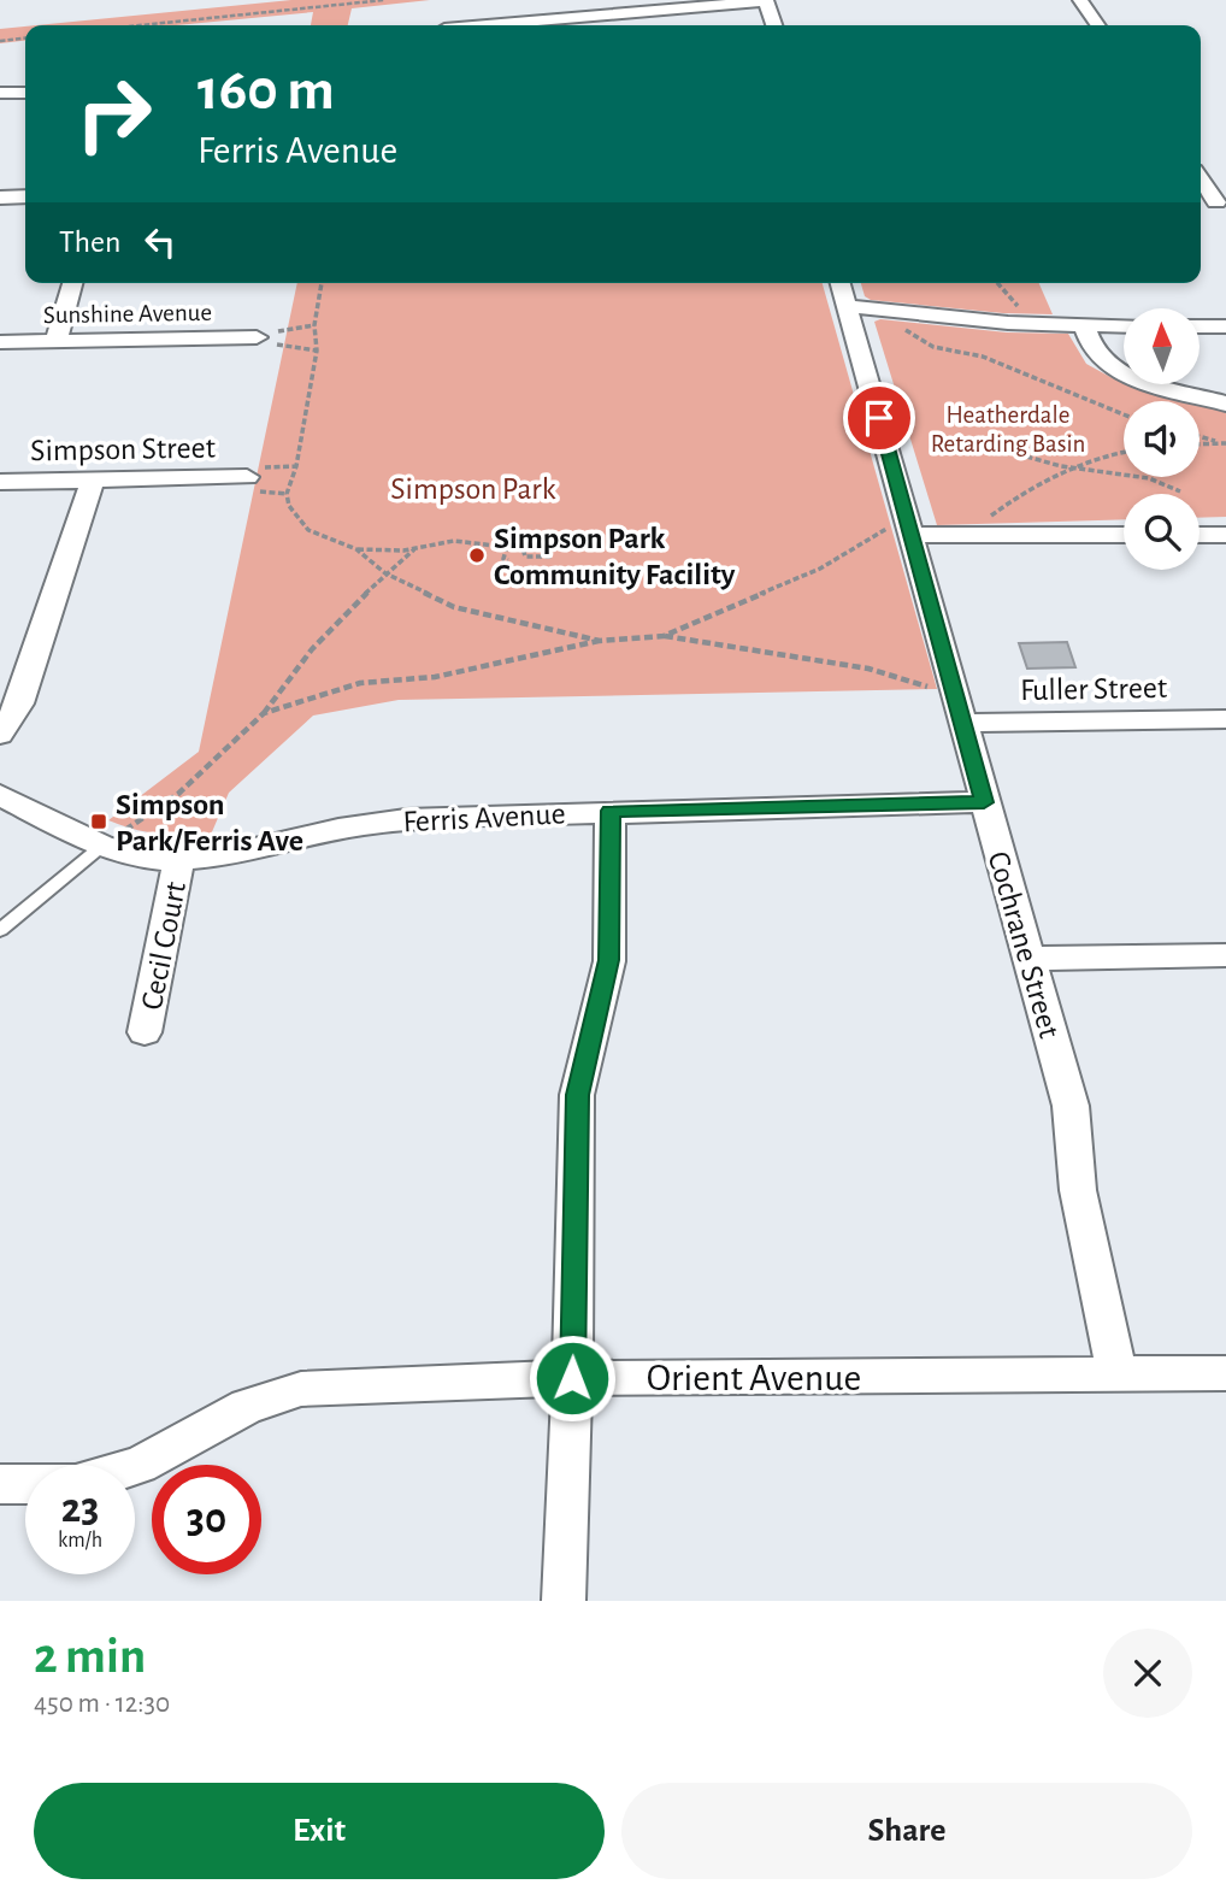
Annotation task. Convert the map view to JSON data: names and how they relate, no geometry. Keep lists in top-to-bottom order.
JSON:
{
  "streets": {
    "street": [
      "Sunshine Avenue",
      "Simpson Street",
      "Fuller Street",
      "Ferris Avenue",
      "Cochrane Street",
      "Cecil Court",
      "Orient Avenue"
    ]
  },
  "crossings": [
    ["Fuller Street", "Cochrane Street"],
    ["Ferris Avenue", "Cochrane Street"],
    ["Ferris Avenue", "Cecil Court"],
    ["Cochrane Street", "Orient Avenue"]
  ],
  "parks": ["Heatherdale Retarding Basin", "Simpson Park"],
  "places": {
    "other": ["Simpson Park Community Facility"],
    "transit": ["Simpson Park/Ferris Ave"]
  },
  "north": "top",
  "page": {
    "turn": ["160 m", "Ferris Avenue"],
    "then": "Then",
    "speed": "23 km/h",
    "limit": "30",
    "heading": ["2 min", "450 m · 12:30"],
    "buttons": ["Exit", "Share"]
  }
}
